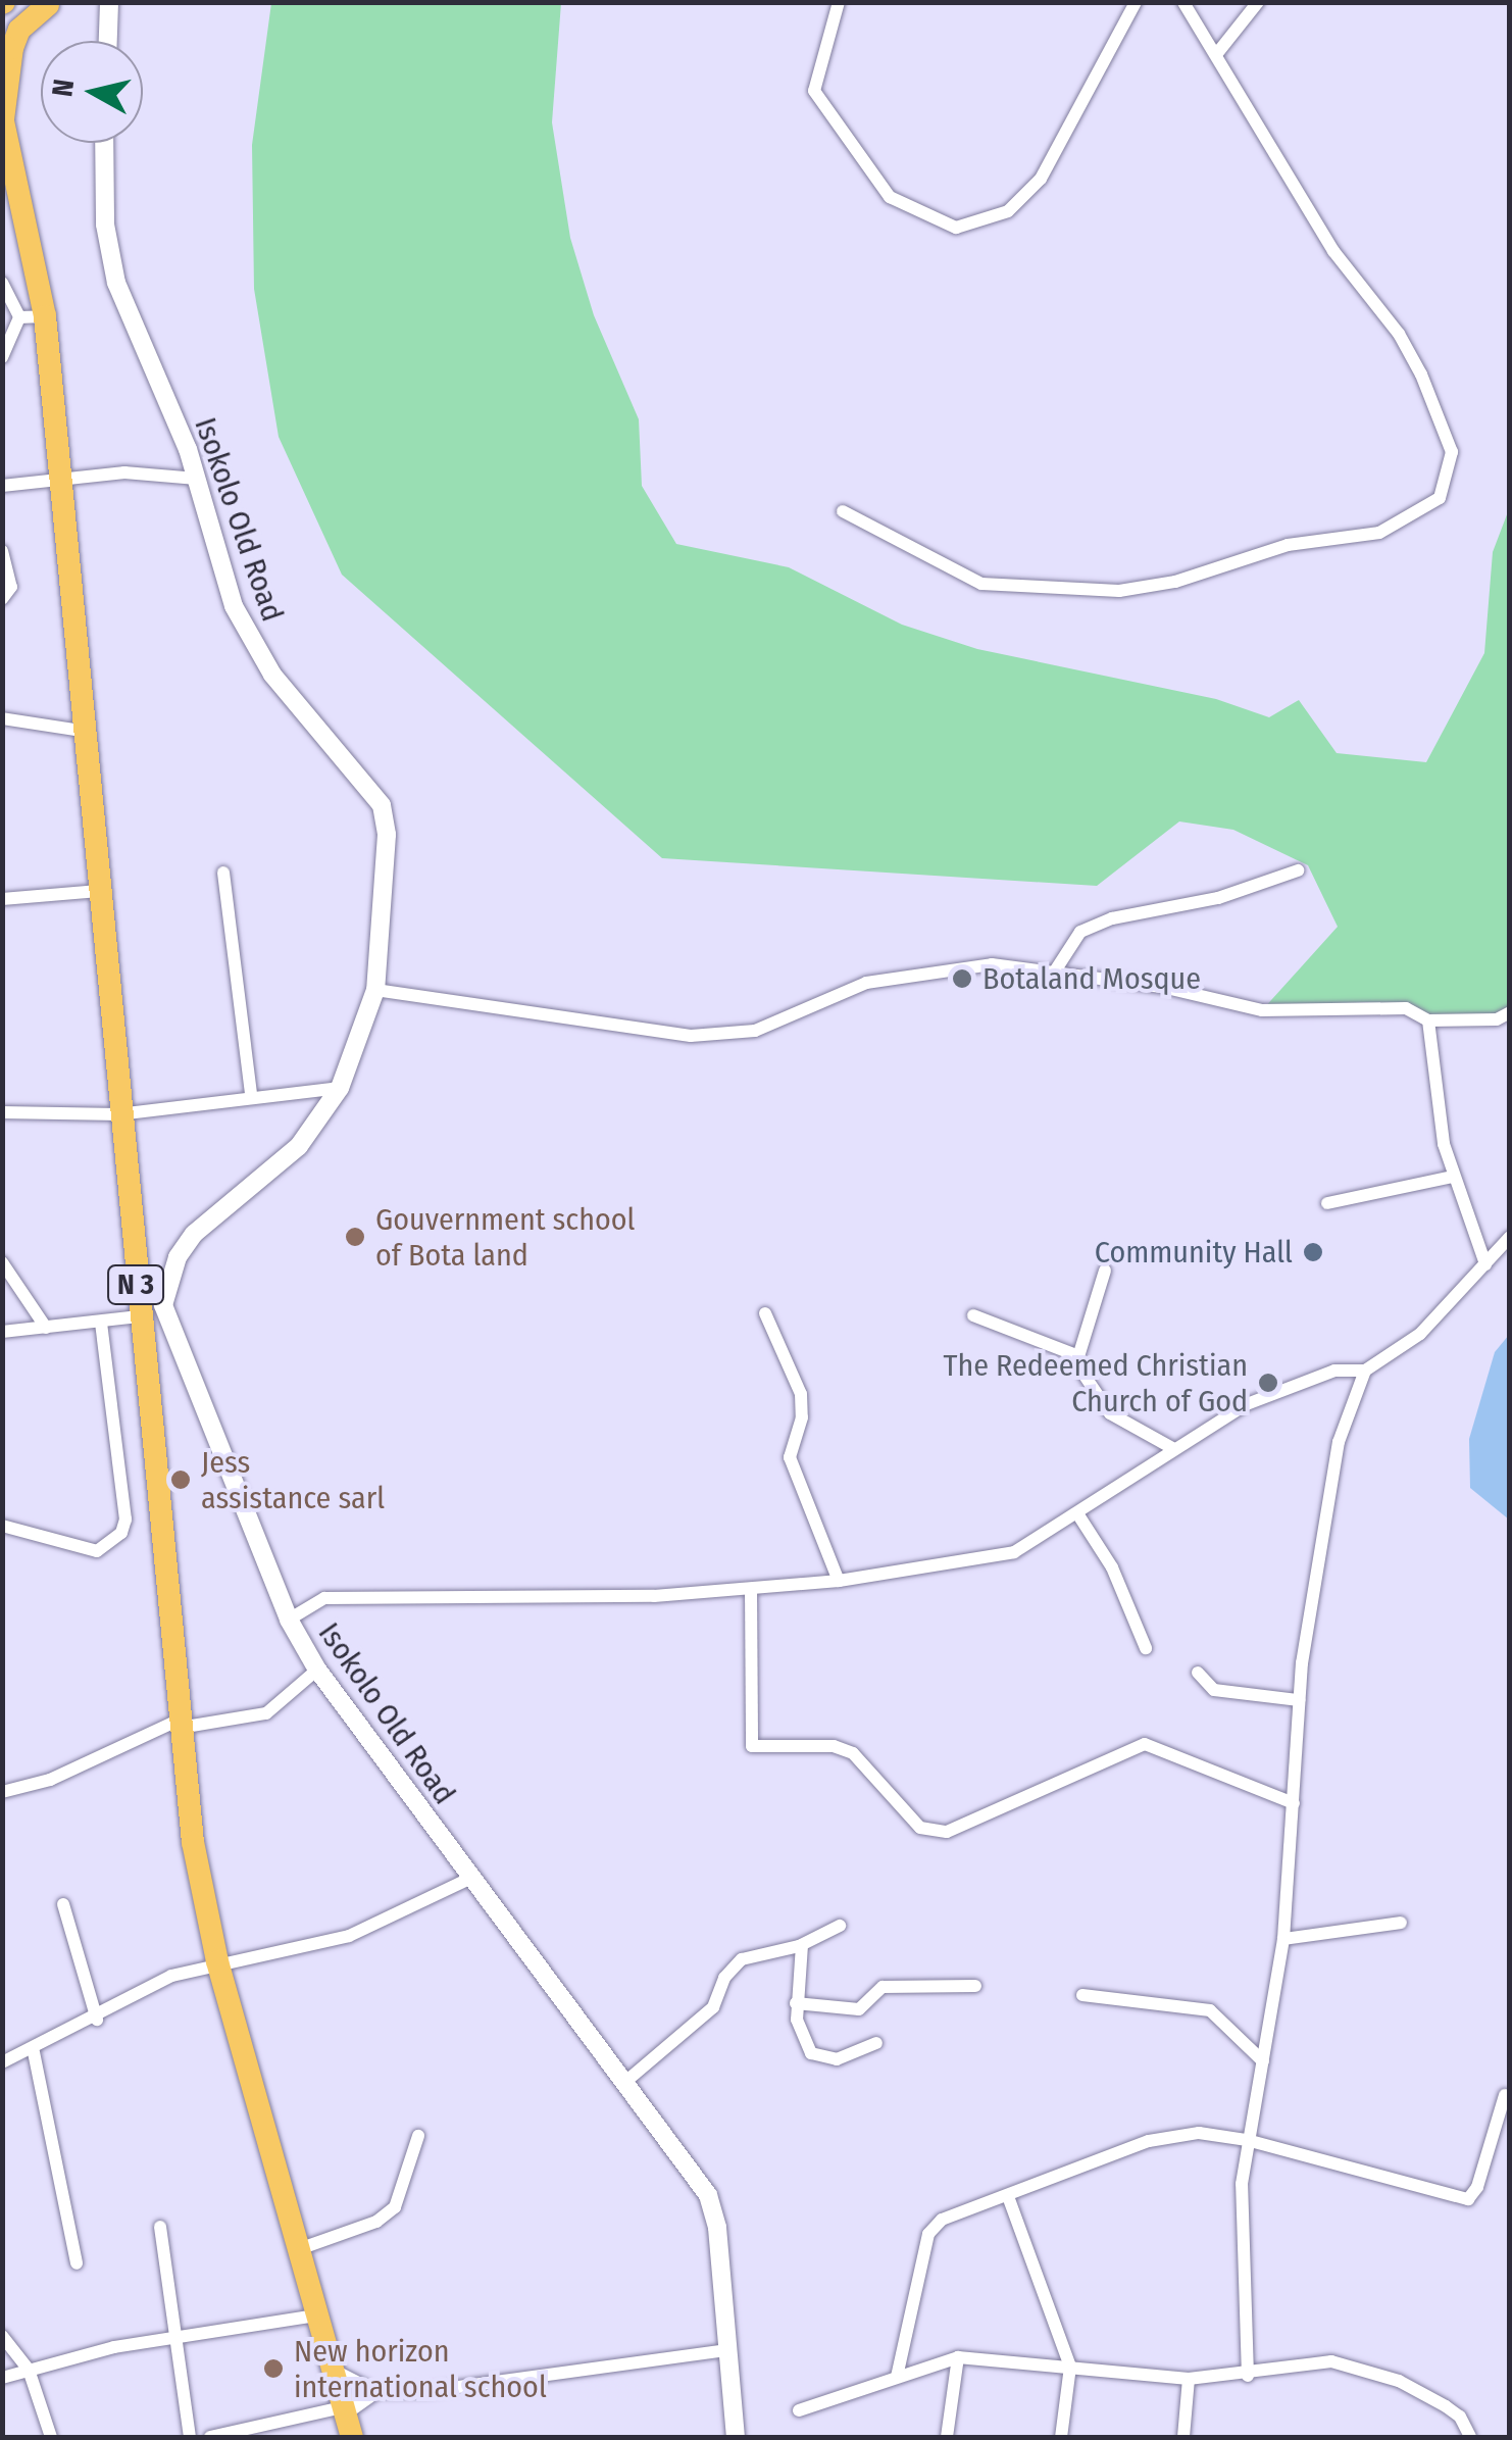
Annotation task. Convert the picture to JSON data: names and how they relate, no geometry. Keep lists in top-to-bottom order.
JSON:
{
  "streets": {
    "highway": ["N 3"],
    "street": ["Isokolo Old Road"]
  },
  "places": [
    "Botaland Mosque",
    "Gouvernment school of Bota land",
    "Community Hall",
    "The Redeemed Christian Church of God",
    "Jess assistance sarl",
    "New horizon international school"
  ],
  "north": "left"
}
